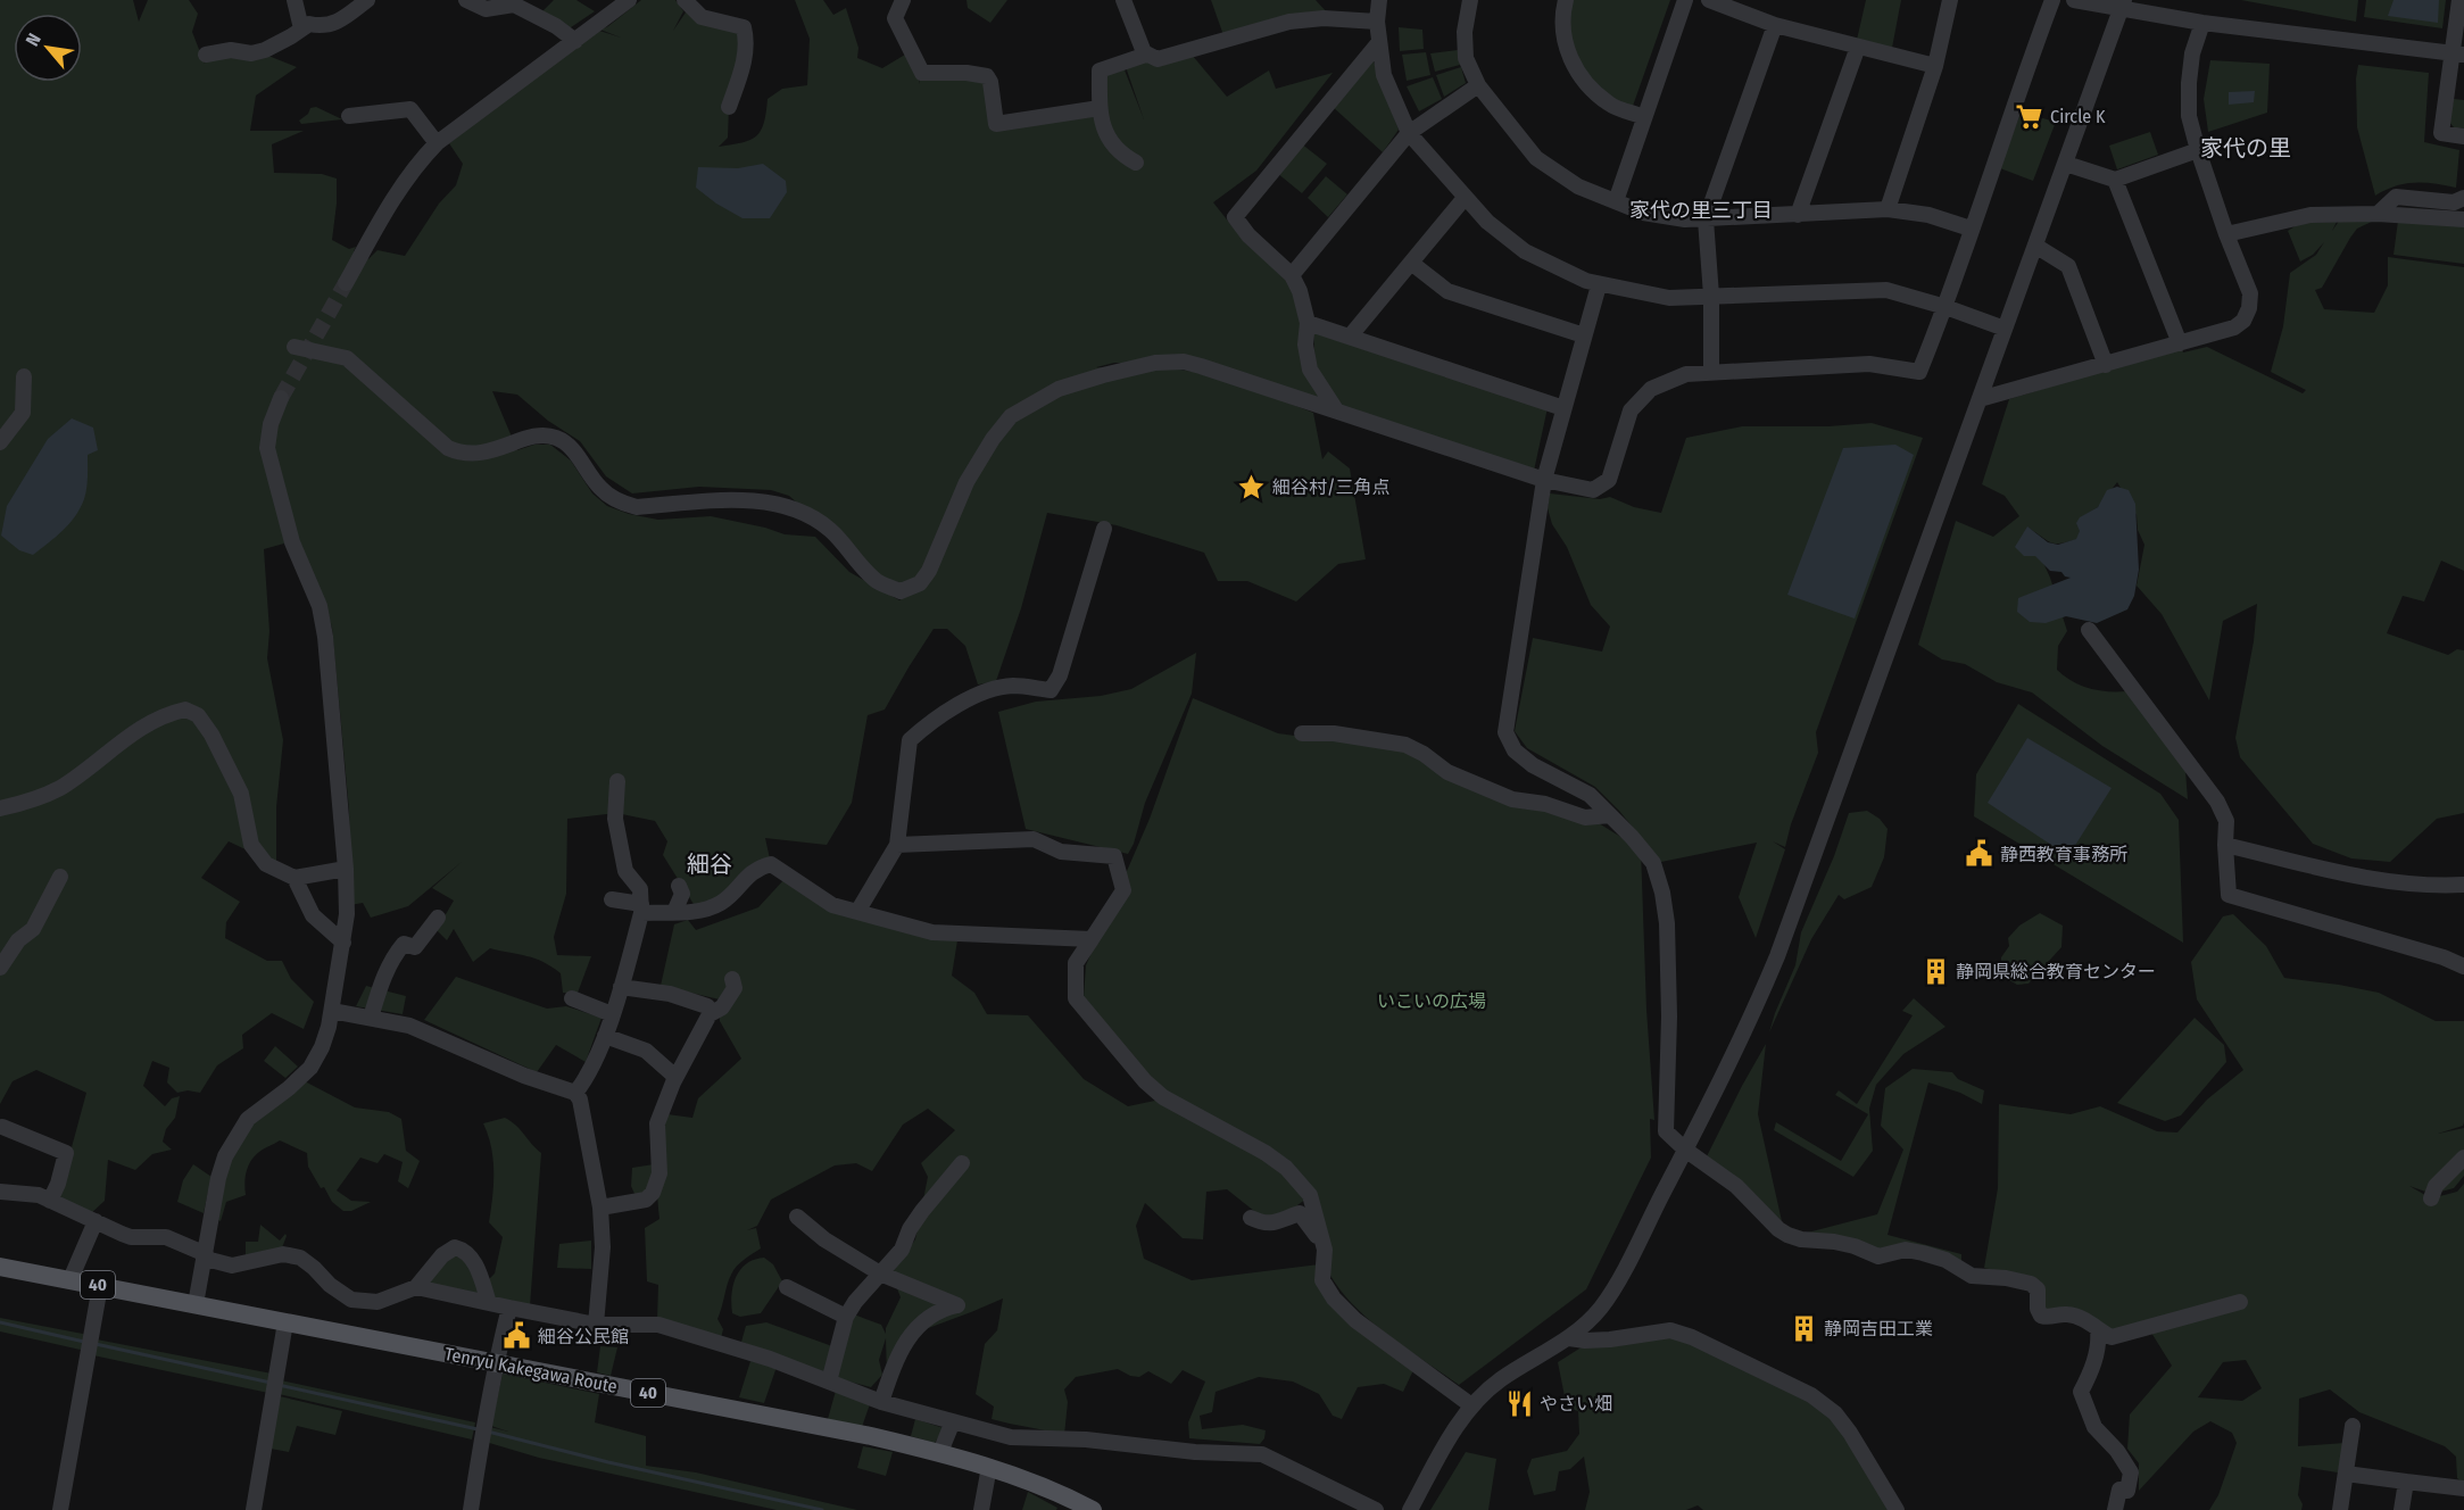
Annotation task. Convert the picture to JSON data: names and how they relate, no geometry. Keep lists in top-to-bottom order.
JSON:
{
  "streets": {
    "main road": ["40", "Tenryū Kakegawa Route"]
  },
  "districts": ["家代の里", "家代の里三丁目", "細谷"],
  "parks": ["いこいの広場"],
  "places": {
    "supermarket": ["Circle K"],
    "place": ["細谷村/三角点"],
    "public building": ["静西教育事務所", "細谷公民館"],
    "building": ["静岡県総合教育センター", "静岡吉田工業"],
    "restaurant": ["やさい畑"]
  },
  "north": "top left"
}
